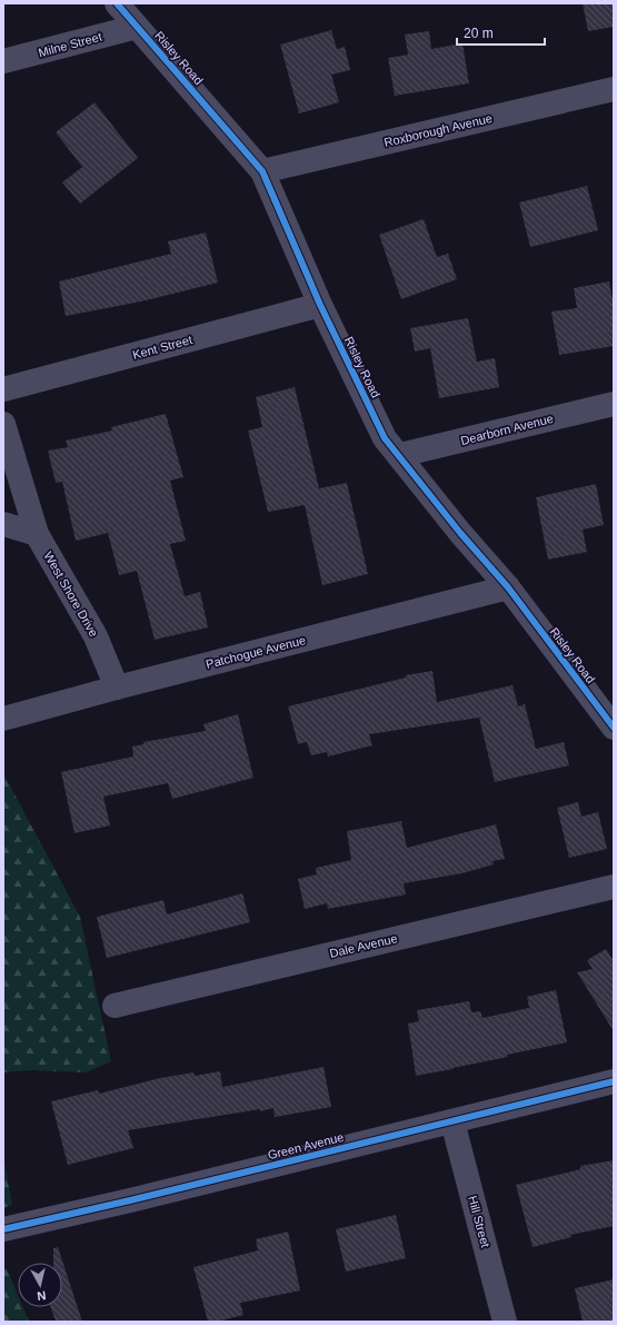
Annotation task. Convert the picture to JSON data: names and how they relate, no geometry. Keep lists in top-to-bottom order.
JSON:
{
  "streets": {
    "street": [
      "Milne Street",
      "Risley Road",
      "Roxborough Avenue",
      "Kent Street",
      "Dearborn Avenue",
      "West Shore Drive",
      "Patchogue Avenue",
      "Dale Avenue",
      "Green Avenue",
      "Hill Street"
    ]
  },
  "crossings": [
    ["Milne Street", "Risley Road"],
    ["Risley Road", "Roxborough Avenue"],
    ["Risley Road", "Kent Street"],
    ["Risley Road", "Dearborn Avenue"],
    ["Risley Road", "Patchogue Avenue"],
    ["West Shore Drive", "Patchogue Avenue"],
    ["Green Avenue", "Hill Street"]
  ],
  "scale_bar": "20 m",
  "north": "bottom"
}
